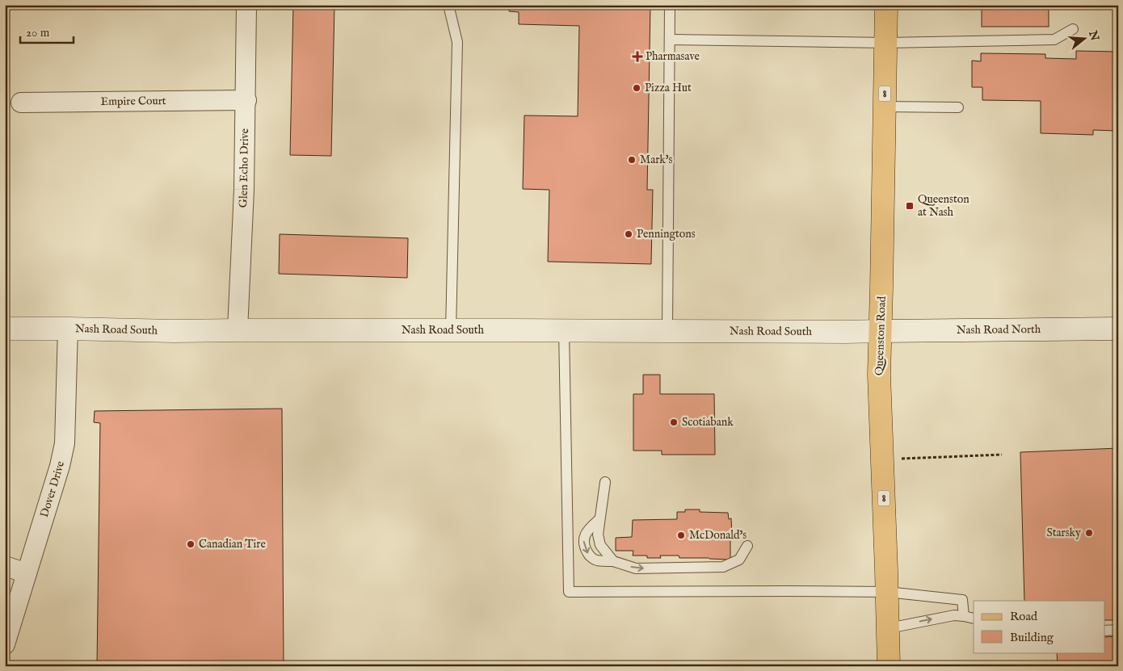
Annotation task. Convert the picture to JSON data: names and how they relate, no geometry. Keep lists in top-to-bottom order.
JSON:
{
  "streets": {
    "main road": ["8", "Queenston Road"],
    "street": [
      "Empire Court",
      "Glen Echo Drive",
      "Nash Road South",
      "Nash Road North",
      "Dover Drive"
    ]
  },
  "crossings": [
    ["Empire Court", "Glen Echo Drive"],
    ["Glen Echo Drive", "Nash Road South"],
    ["Nash Road South", "Nash Road North"],
    ["Nash Road South", "Queenston Road"],
    ["Nash Road South", "Dover Drive"],
    ["Nash Road North", "Queenston Road"]
  ],
  "places": {
    "health": ["Pharmasave"],
    "other": [
      "Pizza Hut",
      "Mark's",
      "Penningtons",
      "Scotiabank",
      "Starsky",
      "McDonald's",
      "Canadian Tire"
    ],
    "transit": ["Queenston at Nash"]
  },
  "legend": ["Road", "Building"],
  "scale_bar": "20 m",
  "north": "right"
}
